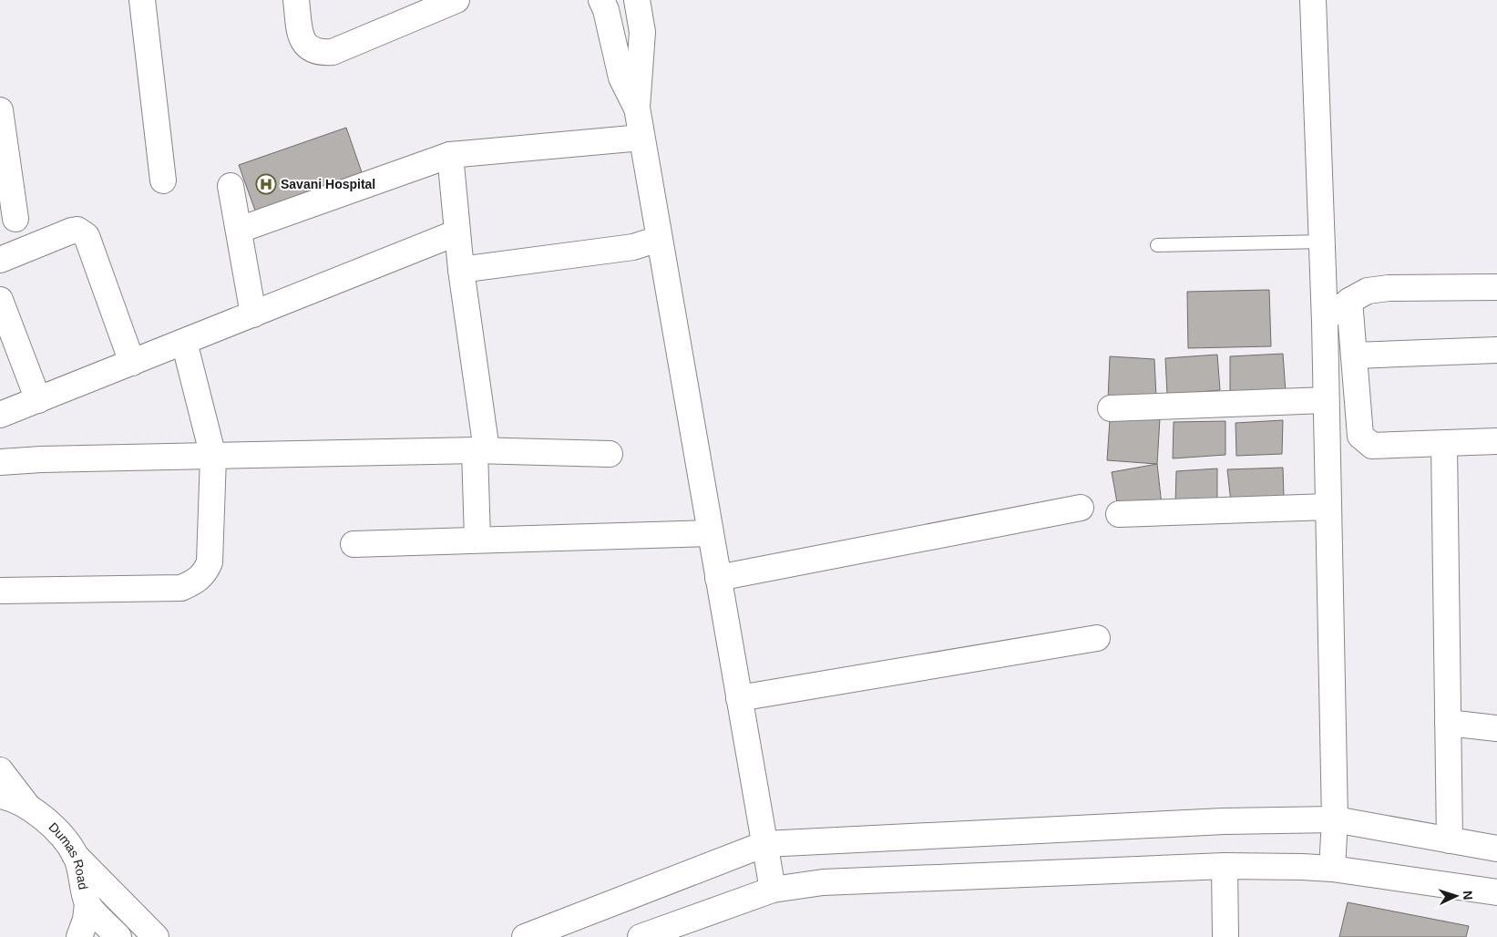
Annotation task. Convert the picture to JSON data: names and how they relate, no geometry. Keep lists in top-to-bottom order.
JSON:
{
  "streets": {
    "street": ["Dumas Road"]
  },
  "places": {
    "hospital": ["Savani Hospital"]
  },
  "north": "right"
}
